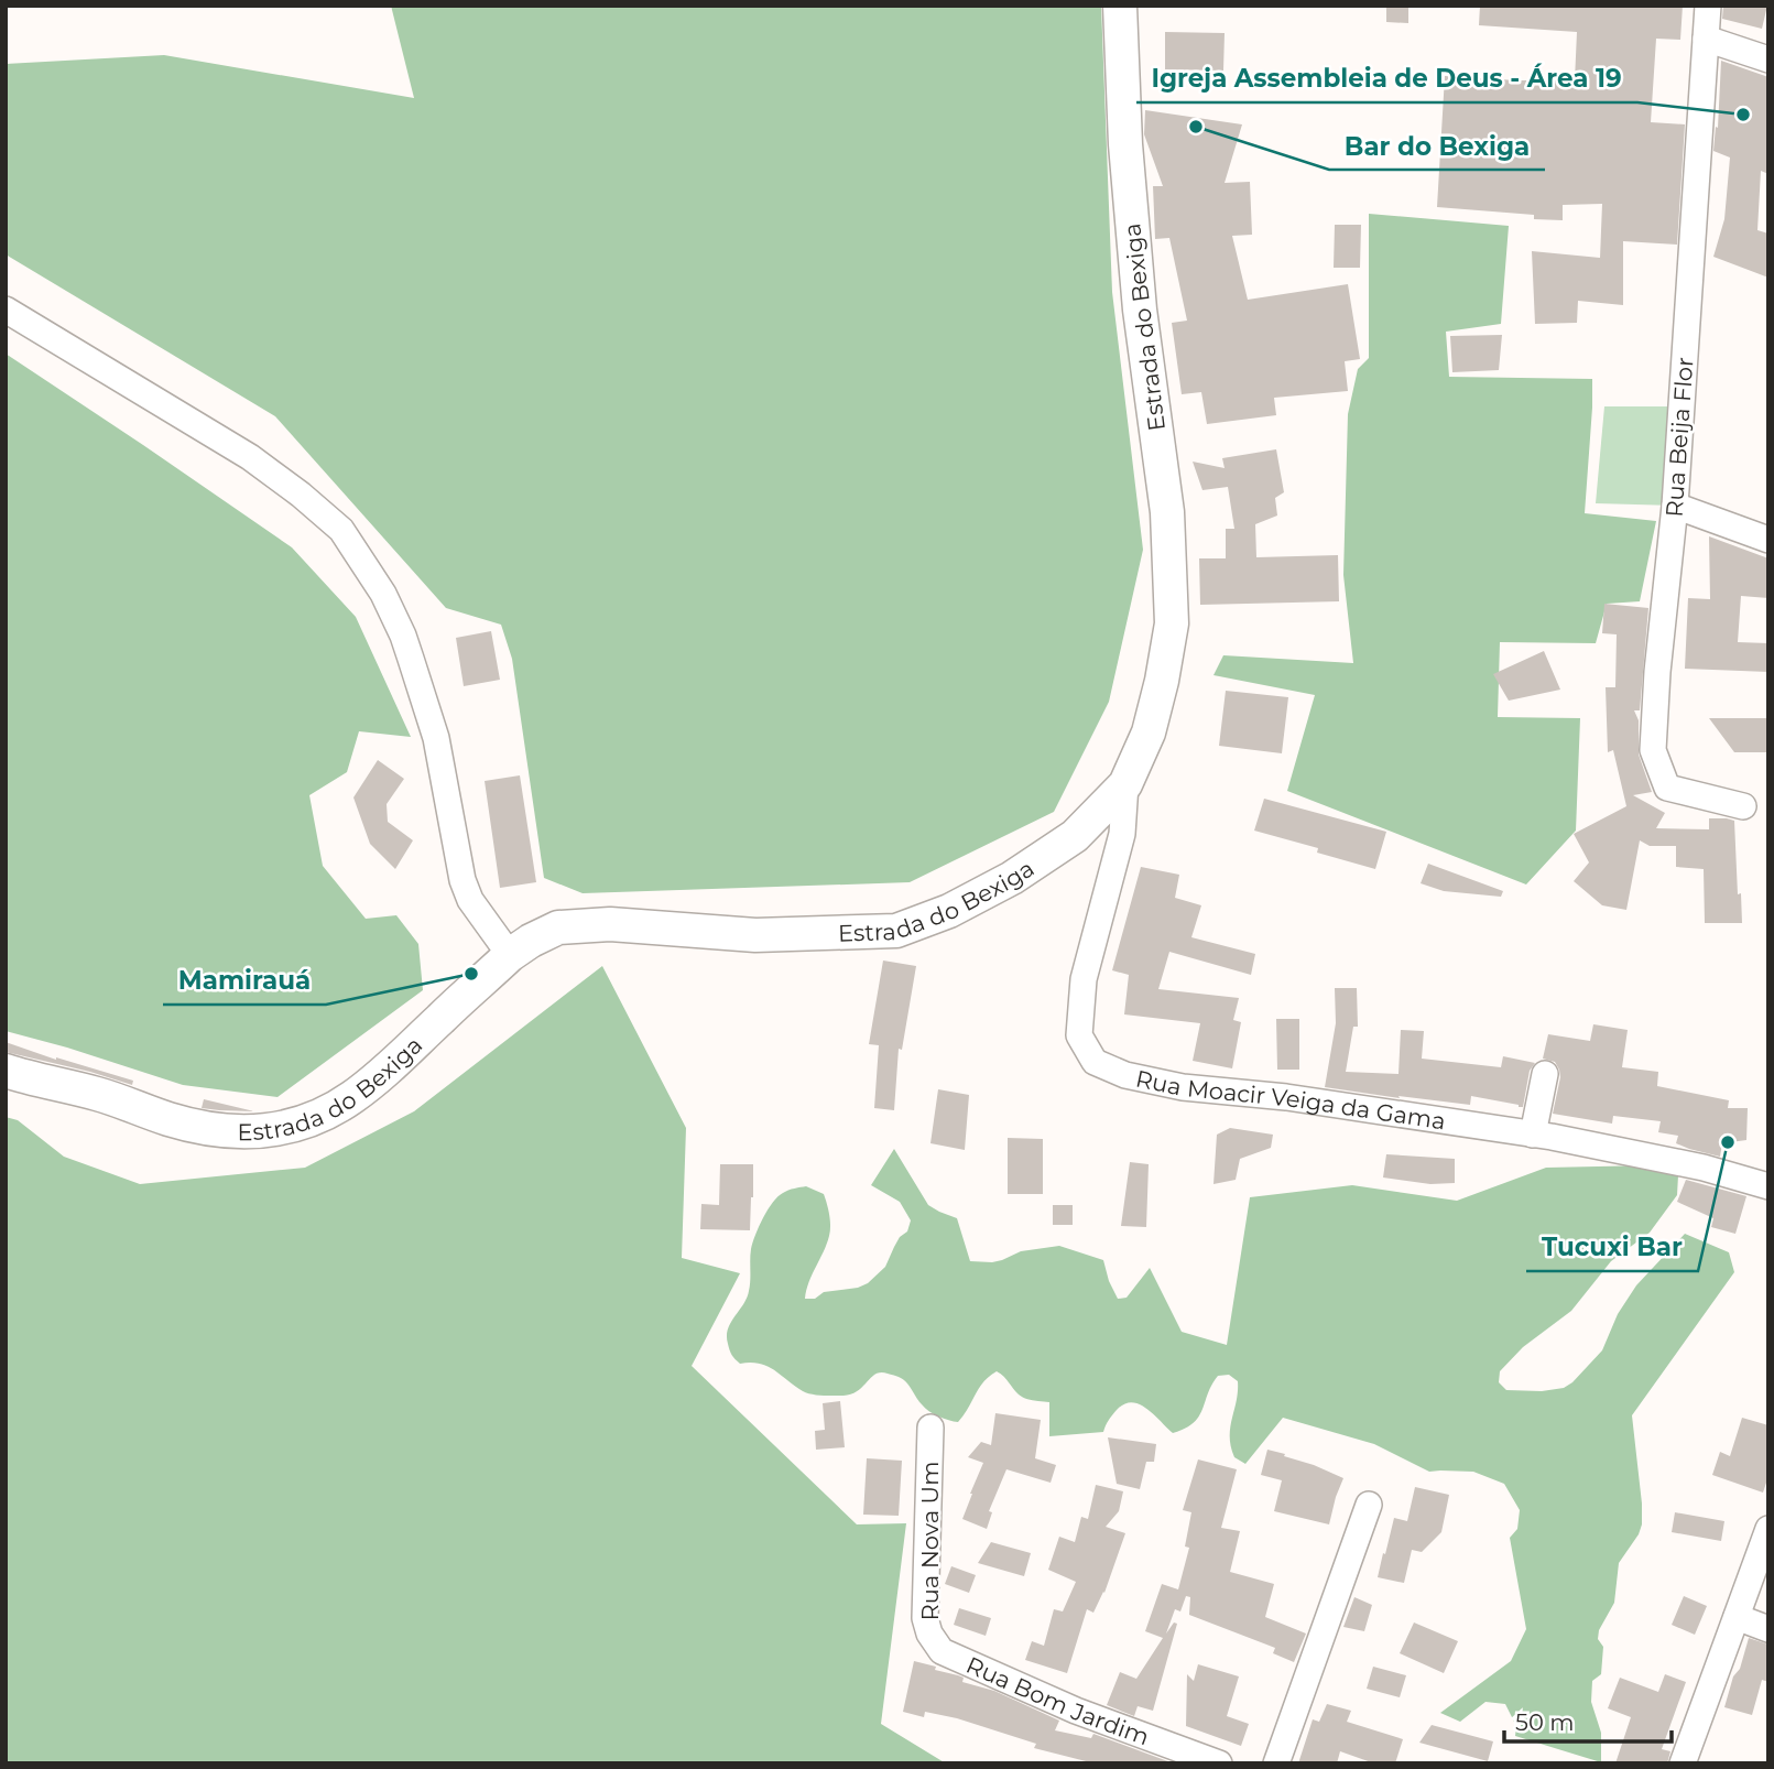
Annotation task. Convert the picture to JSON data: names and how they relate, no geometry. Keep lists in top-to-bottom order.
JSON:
{
  "streets": {
    "street": [
      "Estrada do Bexiga",
      "Rua Beija Flor",
      "Rua Moacir Veiga da Gama",
      "Rua Nova Um",
      "Rua Bom Jardim"
    ]
  },
  "crossings": [
    ["Estrada do Bexiga", "Rua Moacir Veiga da Gama"],
    ["Rua Nova Um", "Rua Bom Jardim"]
  ],
  "places": [
    "Igreja Assembleia de Deus - Área 19",
    "Bar do Bexiga",
    "Mamirauá",
    "Tucuxi Bar"
  ],
  "scale_bar": "50 m"
}
